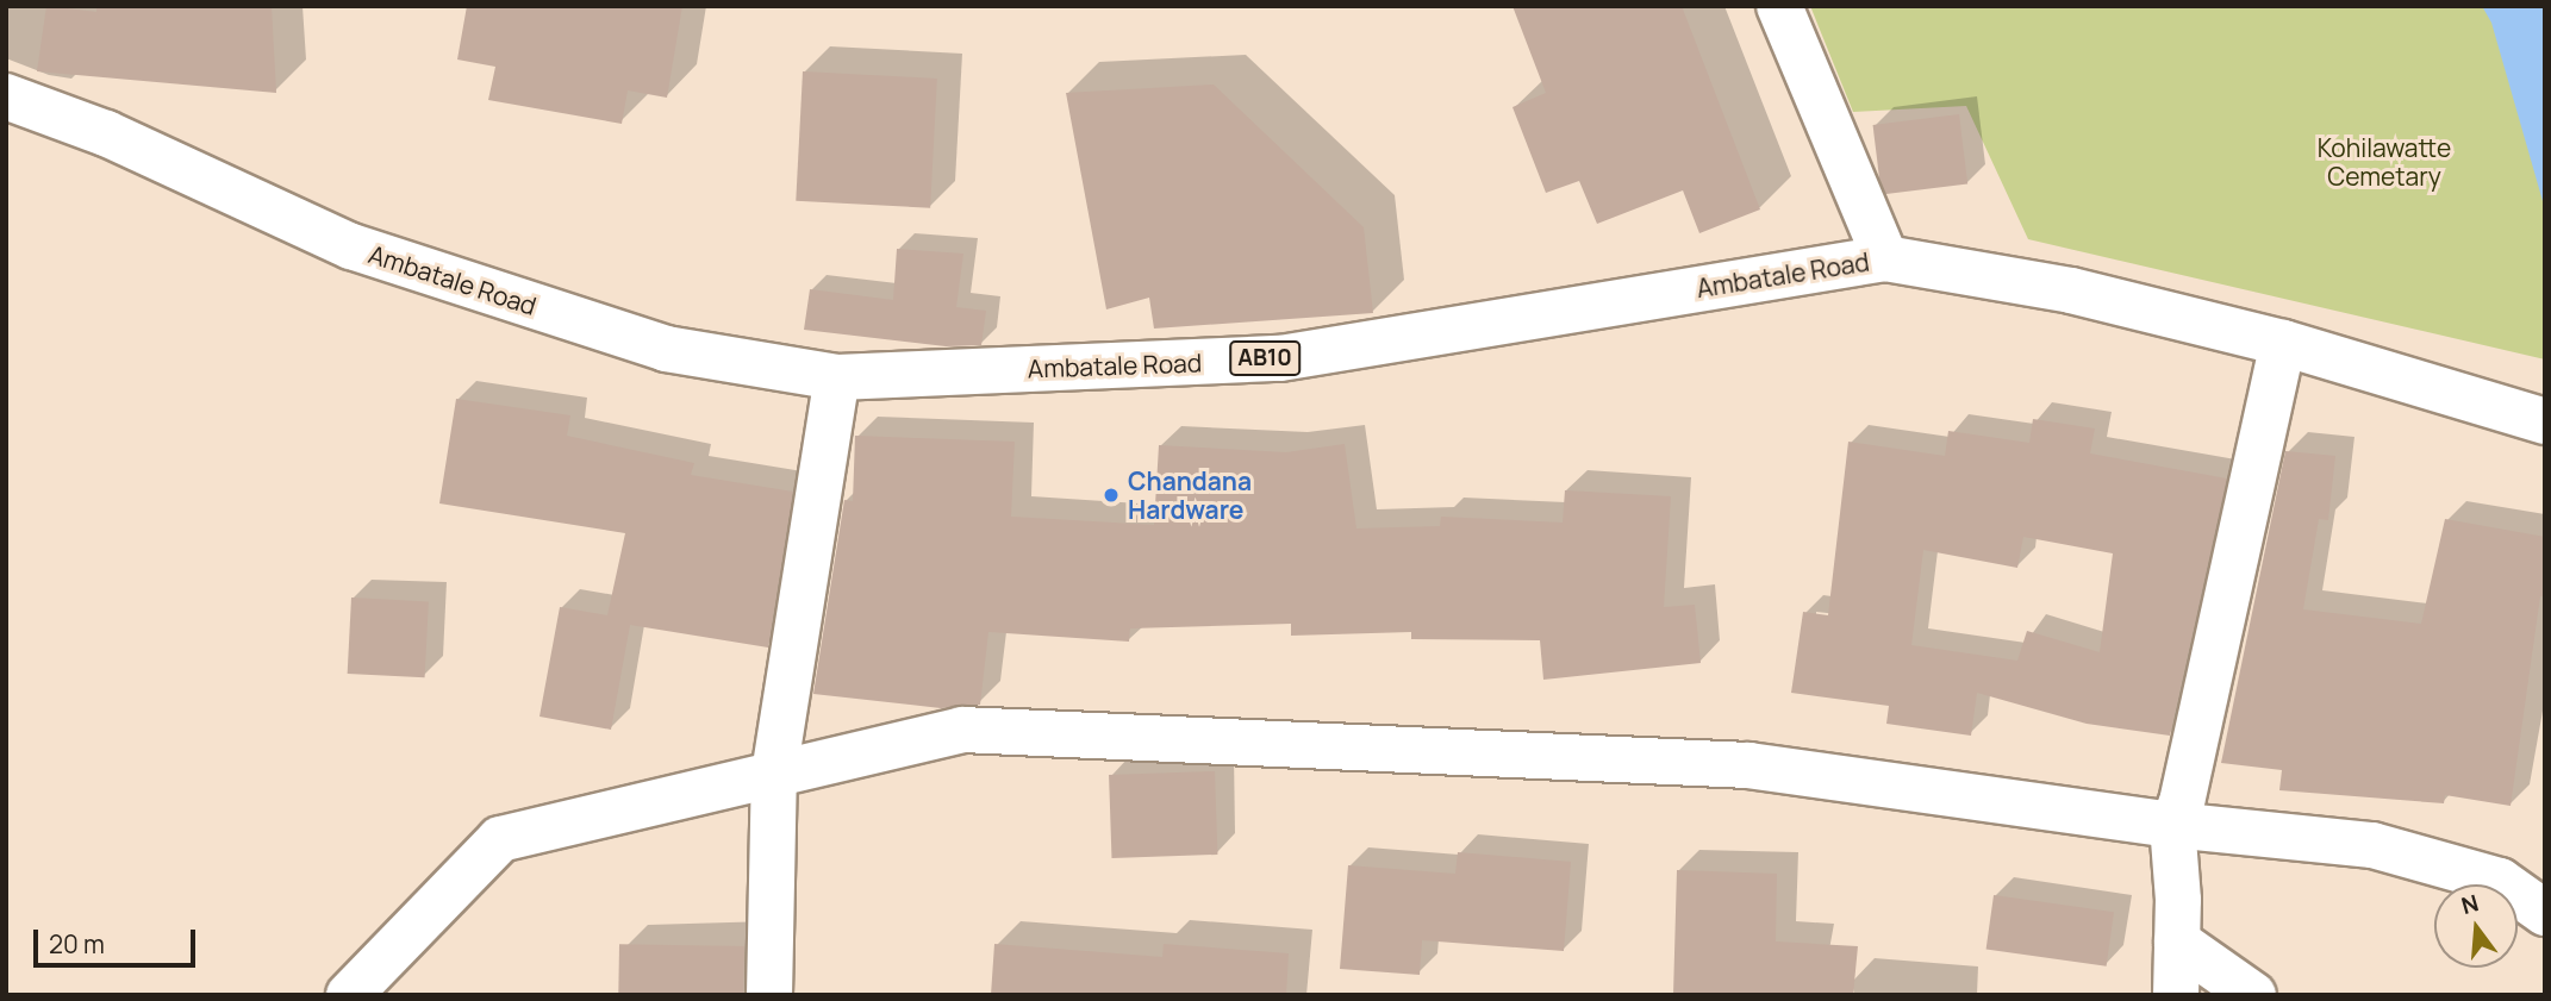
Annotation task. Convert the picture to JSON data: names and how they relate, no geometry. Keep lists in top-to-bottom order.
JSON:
{
  "streets": {
    "street": ["Ambatale Road", "AB10"]
  },
  "parks": ["Kohilawatte Cemetary"],
  "places": ["Chandana Hardware"],
  "scale_bar": "20 m",
  "north": "top"
}
